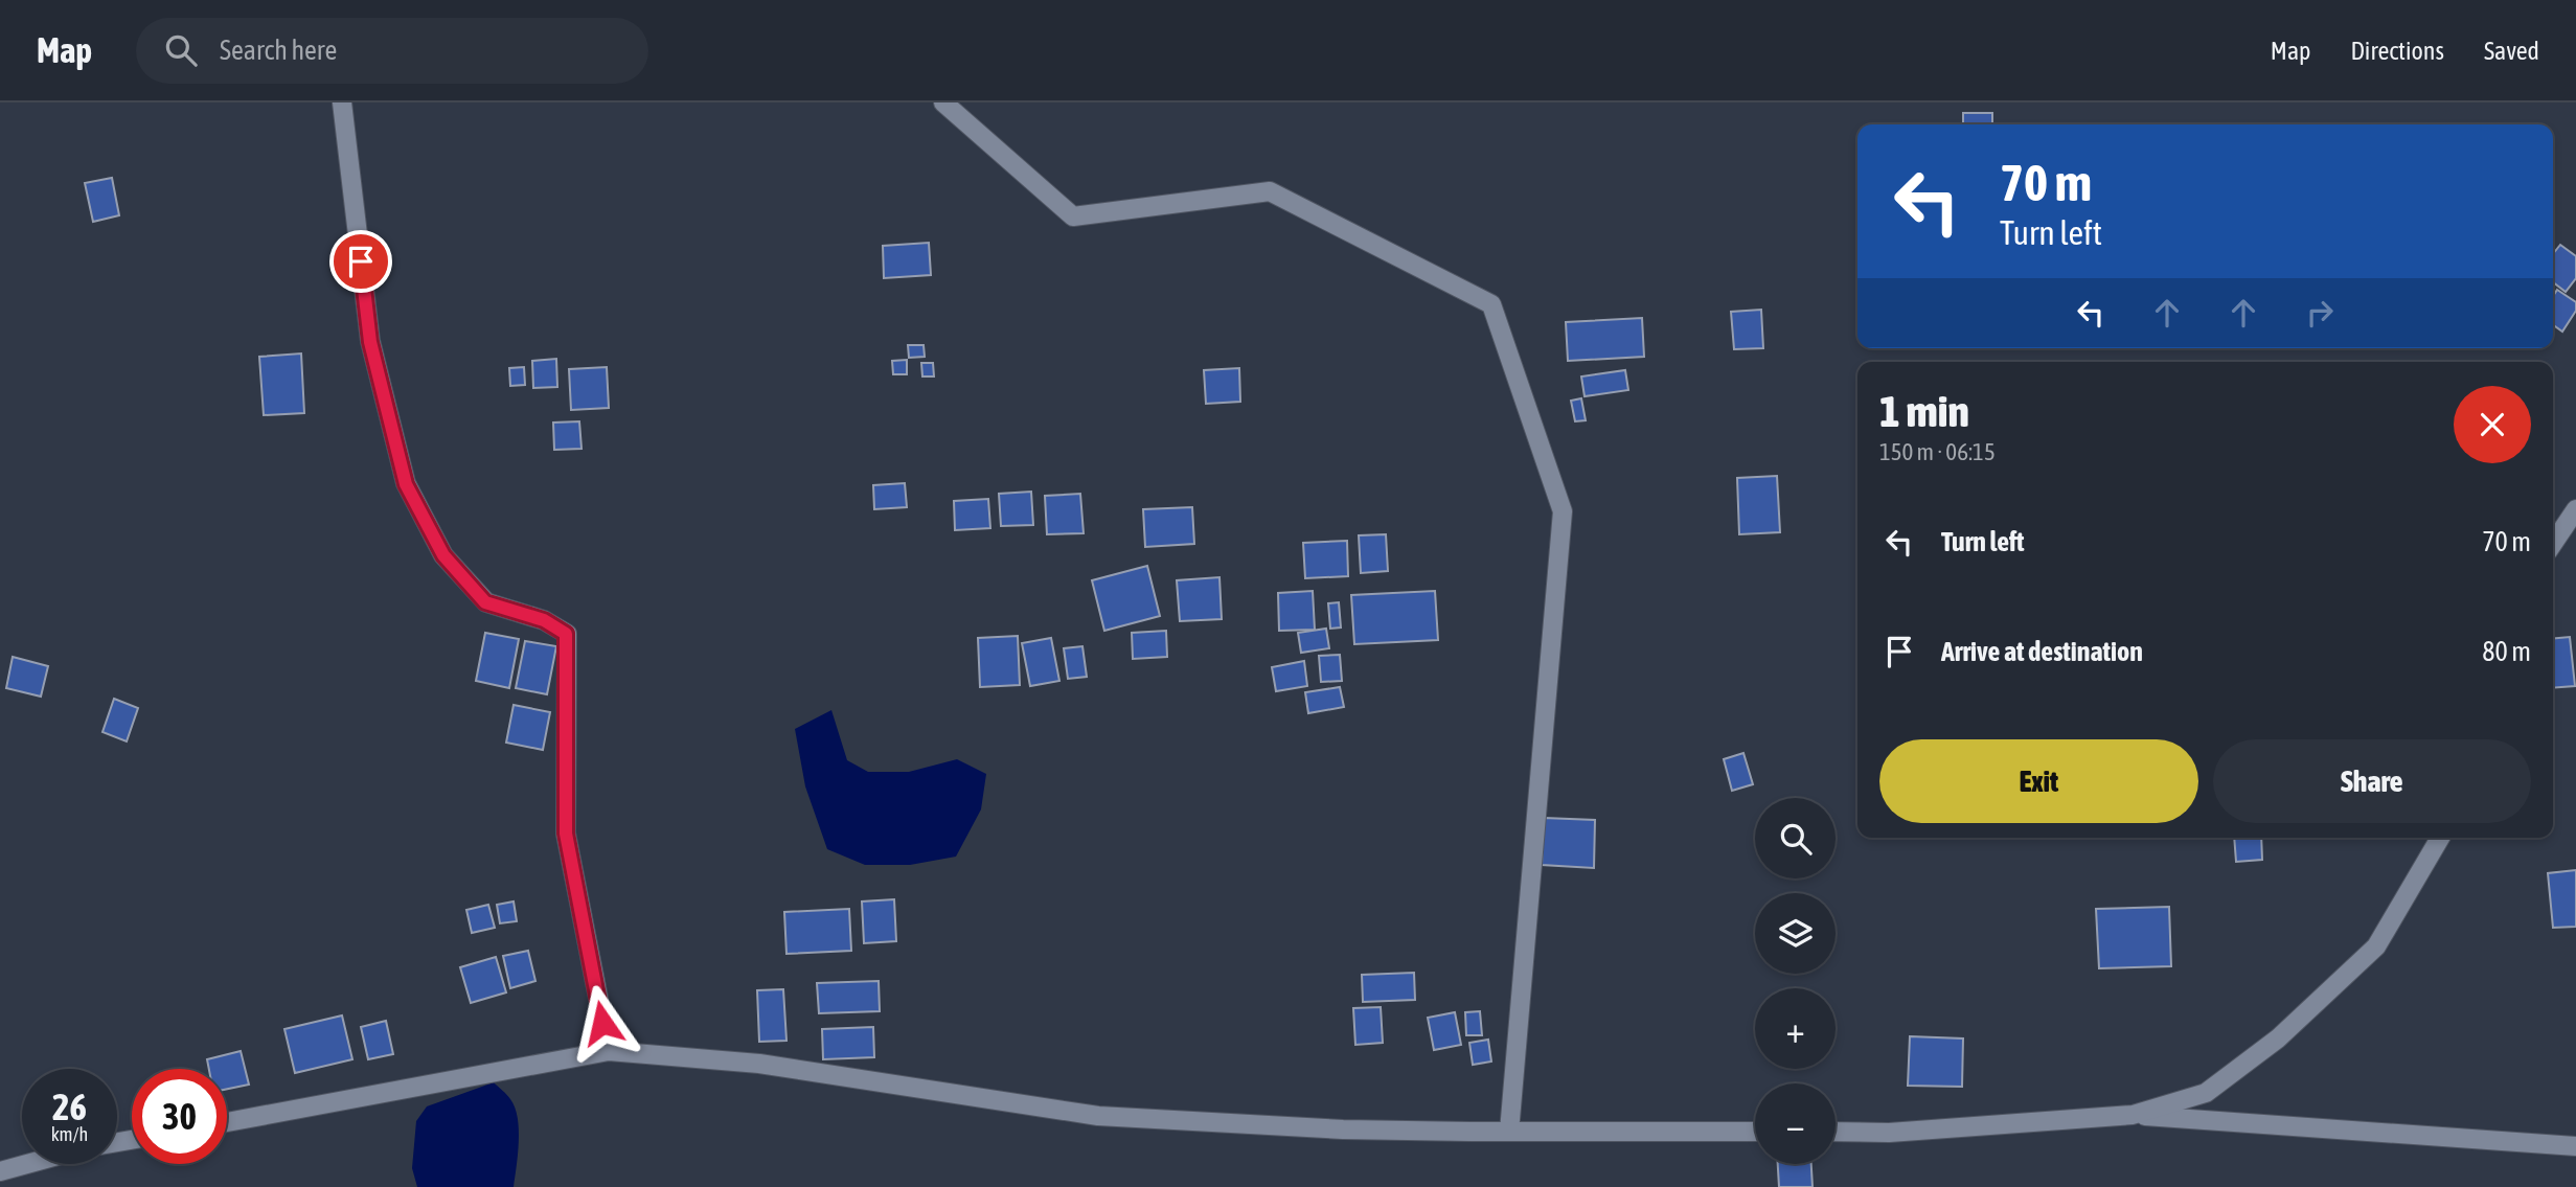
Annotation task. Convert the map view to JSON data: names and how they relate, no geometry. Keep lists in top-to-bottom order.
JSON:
{
  "page": {
    "header": "Map",
    "search": "Search here",
    "nav": ["Map", "Directions", "Saved"],
    "turn": ["70 m", "Turn left"],
    "heading": ["1 min", "150 m · 06:15"],
    "list": [
      {
        "name": "Turn left",
        "value": "70 m"
      },
      {
        "name": "Arrive at destination",
        "value": "80 m"
      }
    ],
    "buttons": ["Exit", "Share"],
    "map_buttons": ["+", "−"],
    "speed": "26 km/h",
    "limit": "30"
  }
}
